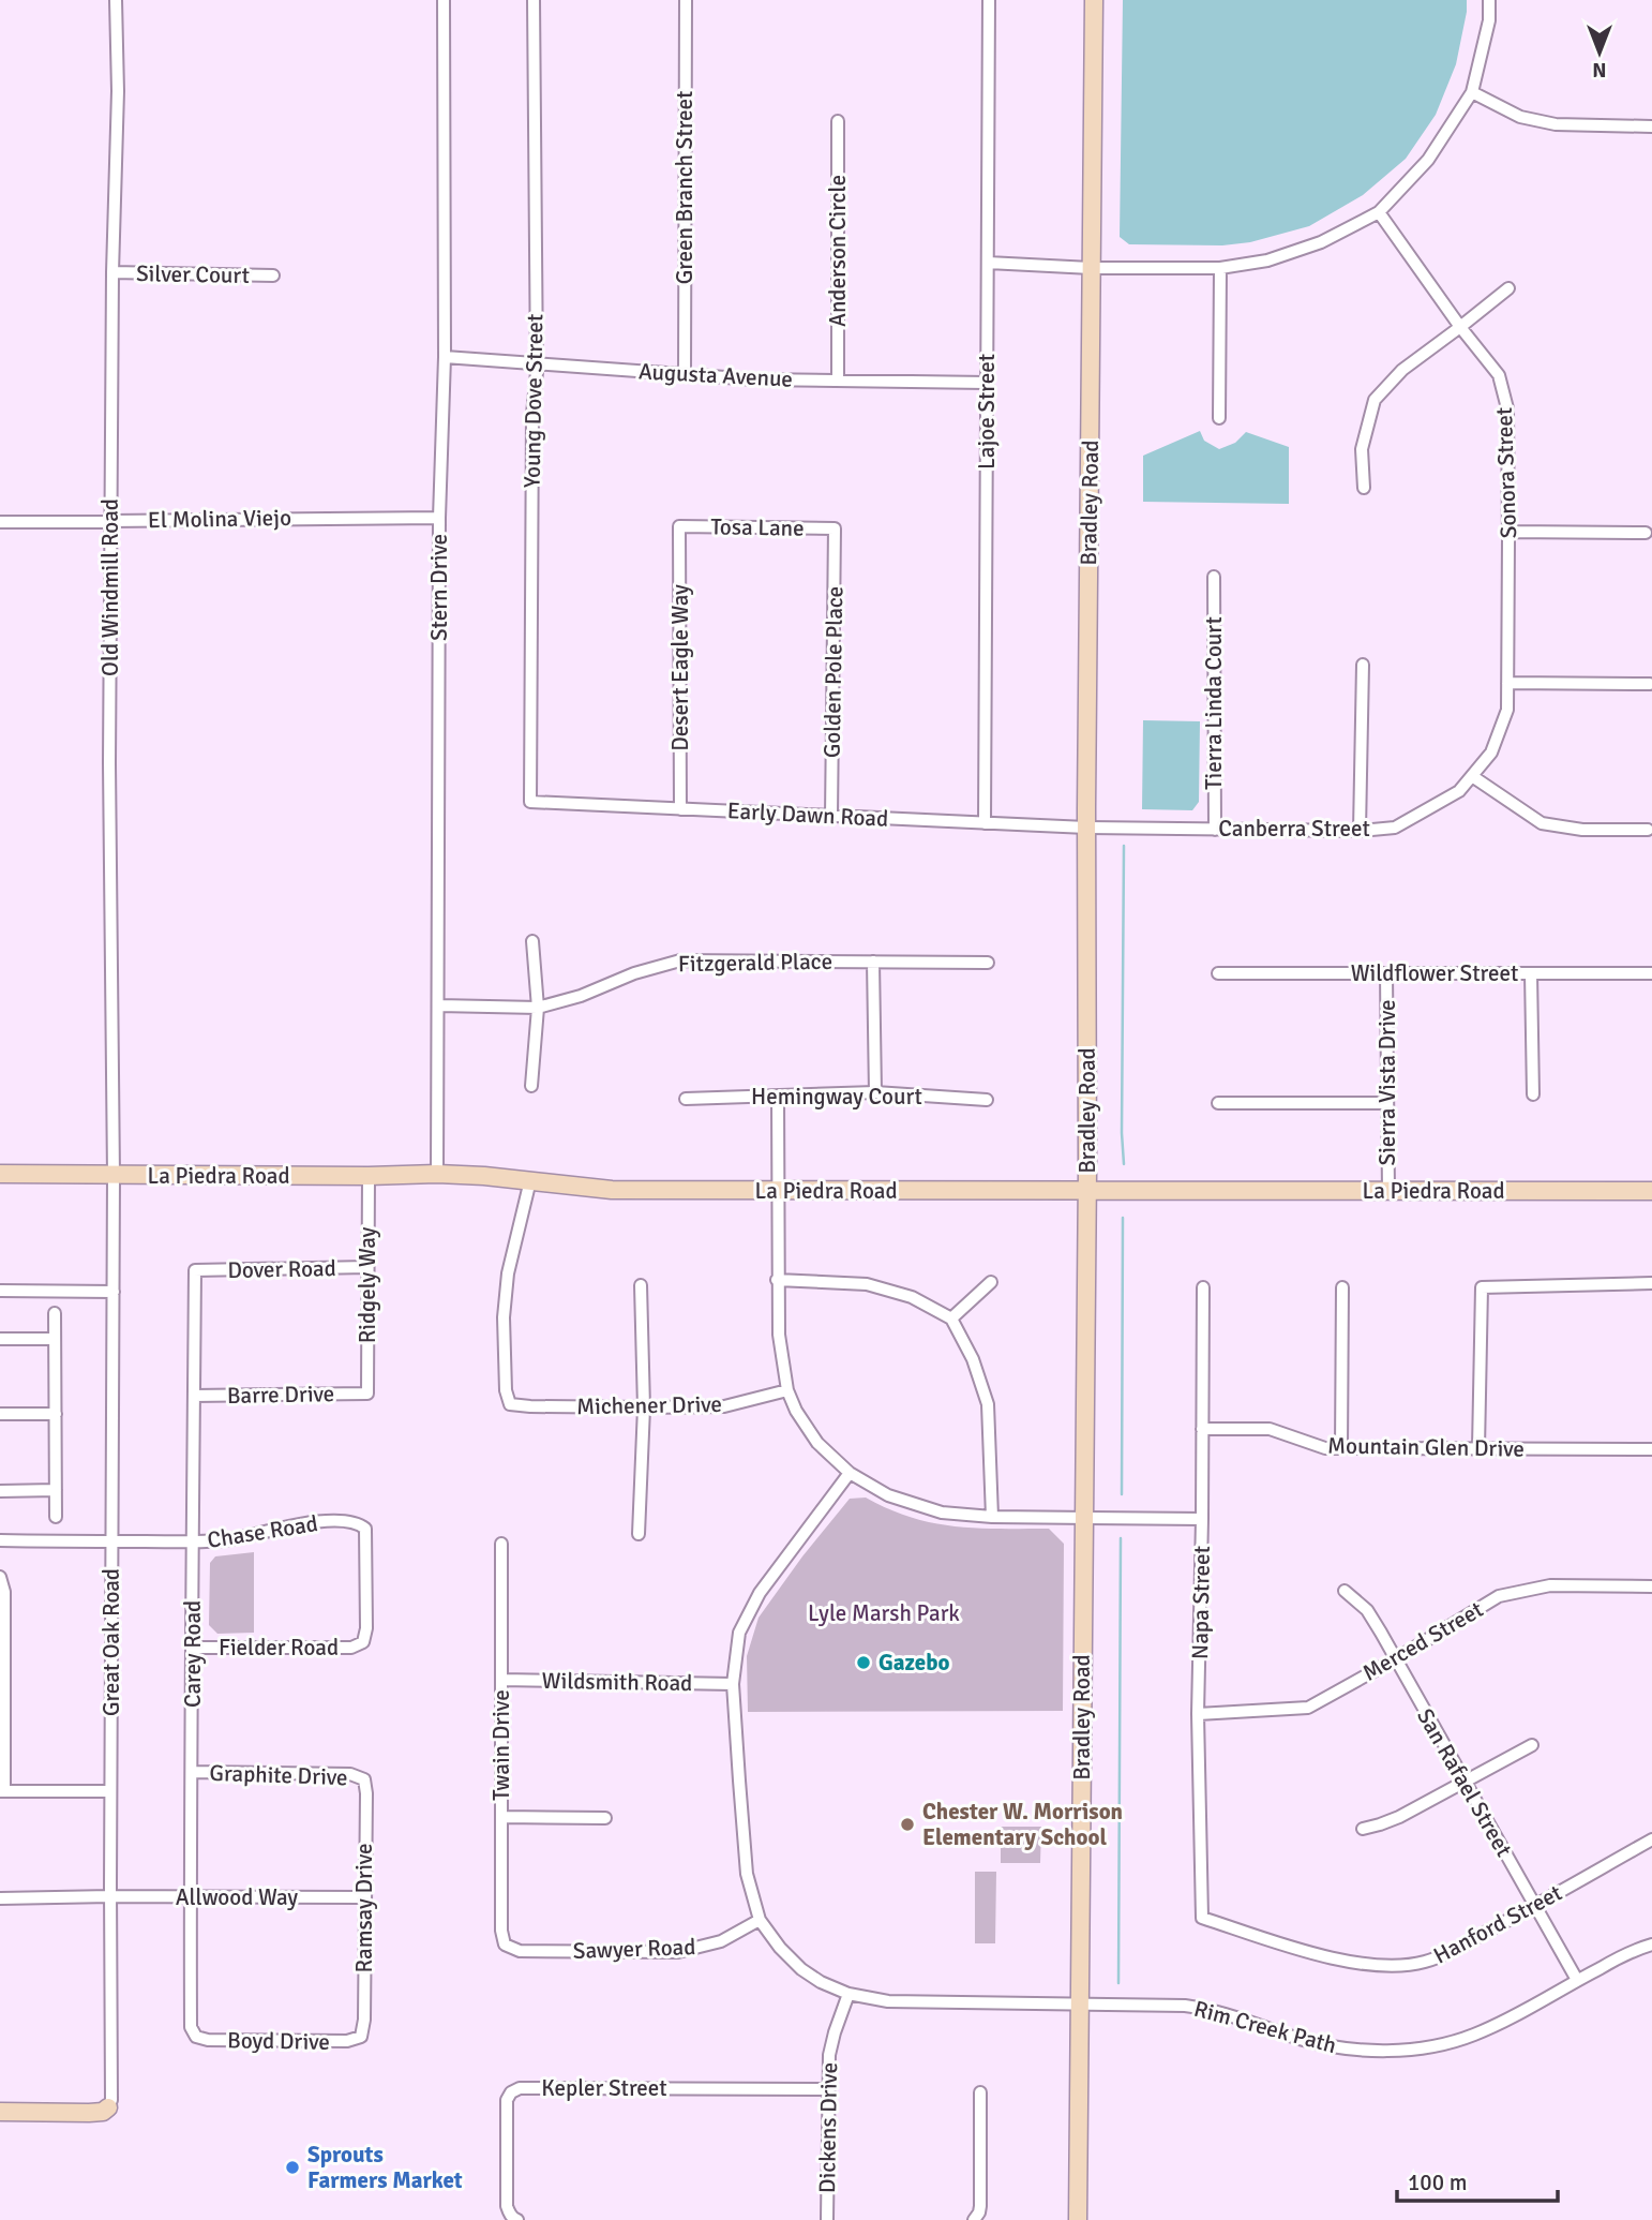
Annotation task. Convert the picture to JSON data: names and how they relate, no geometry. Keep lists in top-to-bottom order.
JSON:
{
  "streets": {
    "street": [
      "Green Branch Street",
      "Anderson Circle",
      "Silver Court",
      "Augusta Avenue",
      "Young Dove Street",
      "Lajoe Street",
      "Sonora Street",
      "Bradley Road",
      "El Molina Viejo",
      "Tosa Lane",
      "Old Windmill Road",
      "Stern Drive",
      "Desert Eagle Way",
      "Golden Pole Place",
      "Tierra Linda Court",
      "Early Dawn Road",
      "Canberra Street",
      "Fitzgerald Place",
      "Wildflower Street",
      "Sierra Vista Drive",
      "Hemingway Court",
      "La Piedra Road",
      "Dover Road",
      "Ridgely Way",
      "Barre Drive",
      "Michener Drive",
      "Mountain Glen Drive",
      "Chase Road",
      "Napa Street",
      "Merced Street",
      "Great Oak Road",
      "Fielder Road",
      "Carey Road",
      "Wildsmith Road",
      "Twain Drive",
      "Graphite Drive",
      "San Rafael Street",
      "Allwood Way",
      "Ramsay Drive",
      "Hanford Street",
      "Sawyer Road",
      "Rim Creek Path",
      "Boyd Drive",
      "Kepler Street",
      "Dickens Drive"
    ]
  },
  "crossings": [
    ["Green Branch Street", "Augusta Avenue"],
    ["Anderson Circle", "Augusta Avenue"],
    ["Silver Court", "Old Windmill Road"],
    ["Augusta Avenue", "Young Dove Street"],
    ["Augusta Avenue", "Lajoe Street"],
    ["Augusta Avenue", "Stern Drive"],
    ["Young Dove Street", "Early Dawn Road"],
    ["Lajoe Street", "Early Dawn Road"],
    ["Sonora Street", "Canberra Street"],
    ["Bradley Road", "Early Dawn Road"],
    ["Bradley Road", "Canberra Street"],
    ["Bradley Road", "La Piedra Road"],
    ["Bradley Road", "Rim Creek Path"],
    ["El Molina Viejo", "Old Windmill Road"],
    ["El Molina Viejo", "Stern Drive"],
    ["Tosa Lane", "Desert Eagle Way"],
    ["Tosa Lane", "Golden Pole Place"],
    ["Old Windmill Road", "La Piedra Road"],
    ["Old Windmill Road", "Great Oak Road"],
    ["Stern Drive", "Fitzgerald Place"],
    ["Stern Drive", "La Piedra Road"],
    ["Desert Eagle Way", "Early Dawn Road"],
    ["Golden Pole Place", "Early Dawn Road"],
    ["Tierra Linda Court", "Canberra Street"],
    ["Early Dawn Road", "Canberra Street"],
    ["Wildflower Street", "Sierra Vista Drive"],
    ["Sierra Vista Drive", "La Piedra Road"],
    ["La Piedra Road", "Ridgely Way"],
    ["La Piedra Road", "Michener Drive"],
    ["La Piedra Road", "Great Oak Road"],
    ["Dover Road", "Ridgely Way"],
    ["Dover Road", "Carey Road"],
    ["Ridgely Way", "Barre Drive"],
    ["Barre Drive", "Carey Road"],
    ["Mountain Glen Drive", "Napa Street"],
    ["Chase Road", "Great Oak Road"],
    ["Chase Road", "Fielder Road"],
    ["Chase Road", "Carey Road"],
    ["Napa Street", "Merced Street"],
    ["Napa Street", "Hanford Street"],
    ["Merced Street", "San Rafael Street"],
    ["Great Oak Road", "Allwood Way"],
    ["Fielder Road", "Carey Road"],
    ["Carey Road", "Graphite Drive"],
    ["Carey Road", "Allwood Way"],
    ["Carey Road", "Boyd Drive"],
    ["Wildsmith Road", "Twain Drive"],
    ["Twain Drive", "Sawyer Road"],
    ["Graphite Drive", "Ramsay Drive"],
    ["San Rafael Street", "Hanford Street"],
    ["San Rafael Street", "Rim Creek Path"],
    ["Allwood Way", "Ramsay Drive"],
    ["Ramsay Drive", "Boyd Drive"],
    ["Sawyer Road", "Rim Creek Path"],
    ["Rim Creek Path", "Dickens Drive"],
    ["Kepler Street", "Dickens Drive"]
  ],
  "parks": ["Lyle Marsh Park"],
  "places": ["Gazebo", "Chester W. Morrison Elementary School", "Sprouts Farmers Market"],
  "scale_bar": "100 m",
  "north": "bottom"
}
